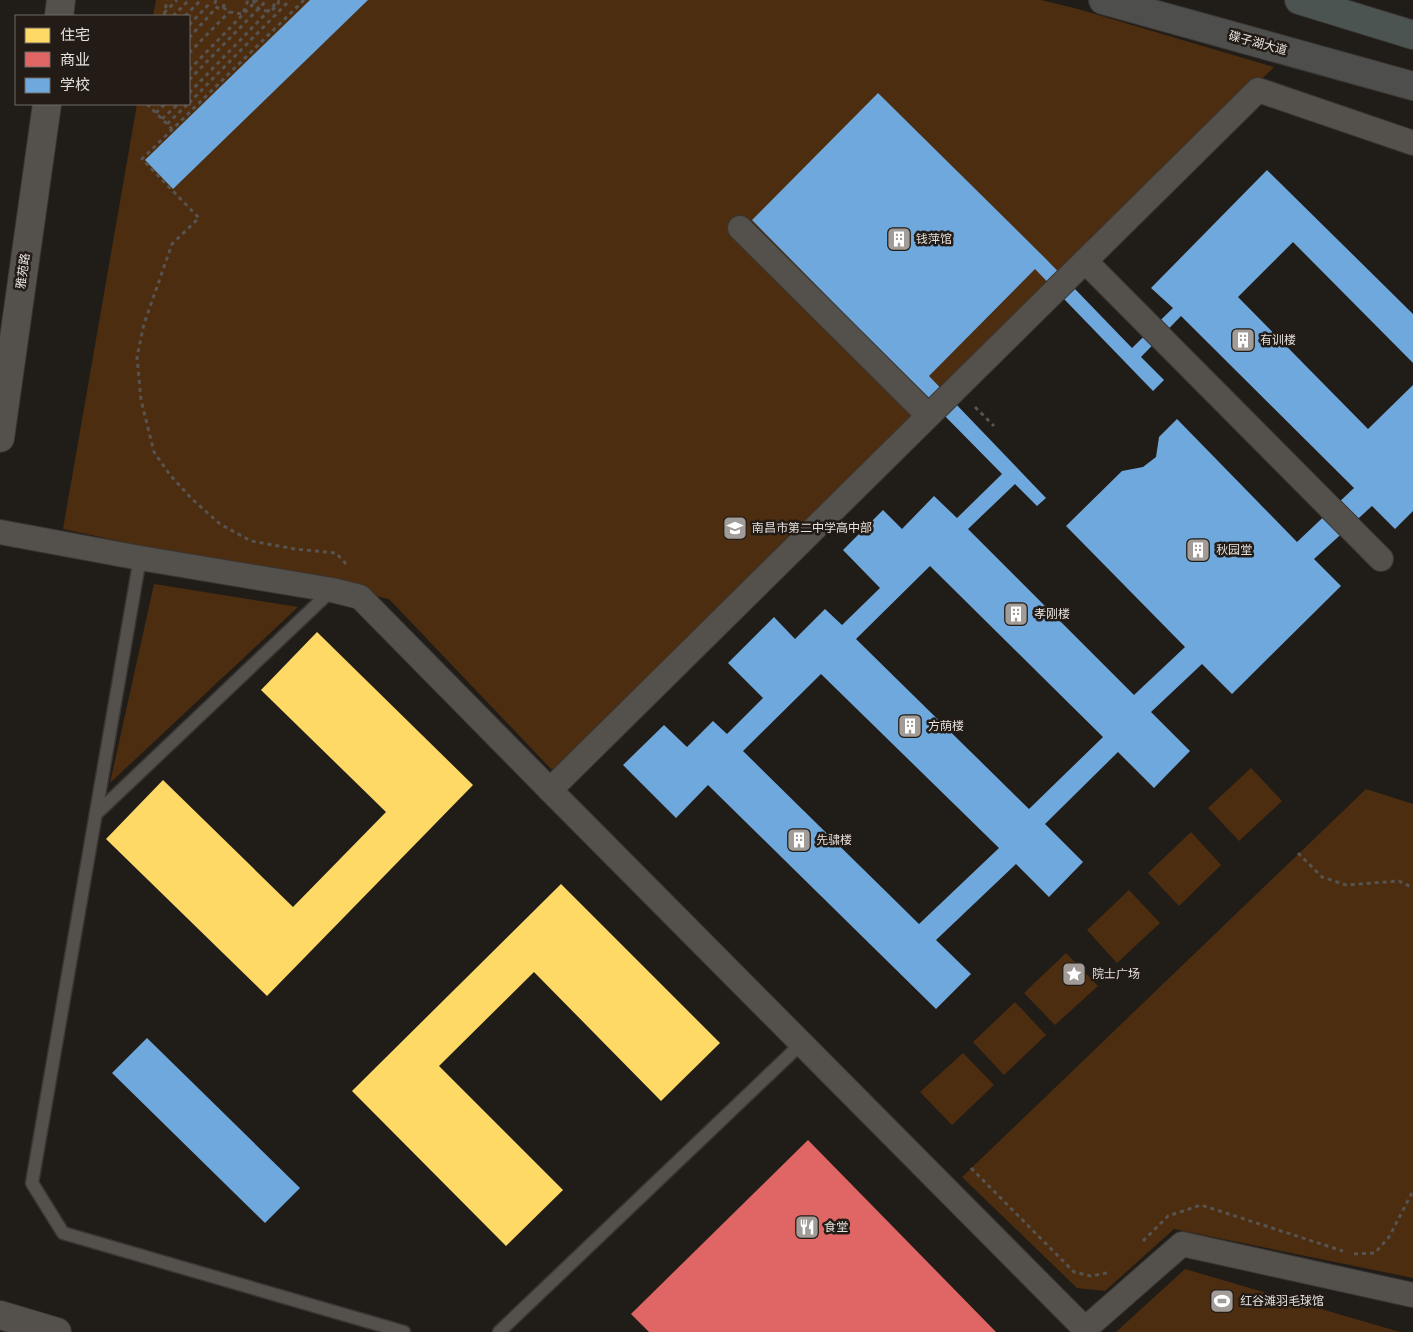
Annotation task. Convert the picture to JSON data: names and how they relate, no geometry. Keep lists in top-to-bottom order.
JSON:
{
  "streets": {
    "main road": ["碟子湖大道"],
    "street": ["雅苑路"]
  },
  "places": {
    "building": [
      "钱萍馆",
      "有训楼",
      "秋园堂",
      "孝刚楼",
      "方荫楼",
      "先骕楼"
    ],
    "school or university": ["南昌市第二中学高中部"],
    "place": ["院士广场"],
    "restaurant": ["食堂"],
    "sports": ["红谷滩羽毛球馆"]
  },
  "legend": ["住宅", "商业", "学校"]
}
